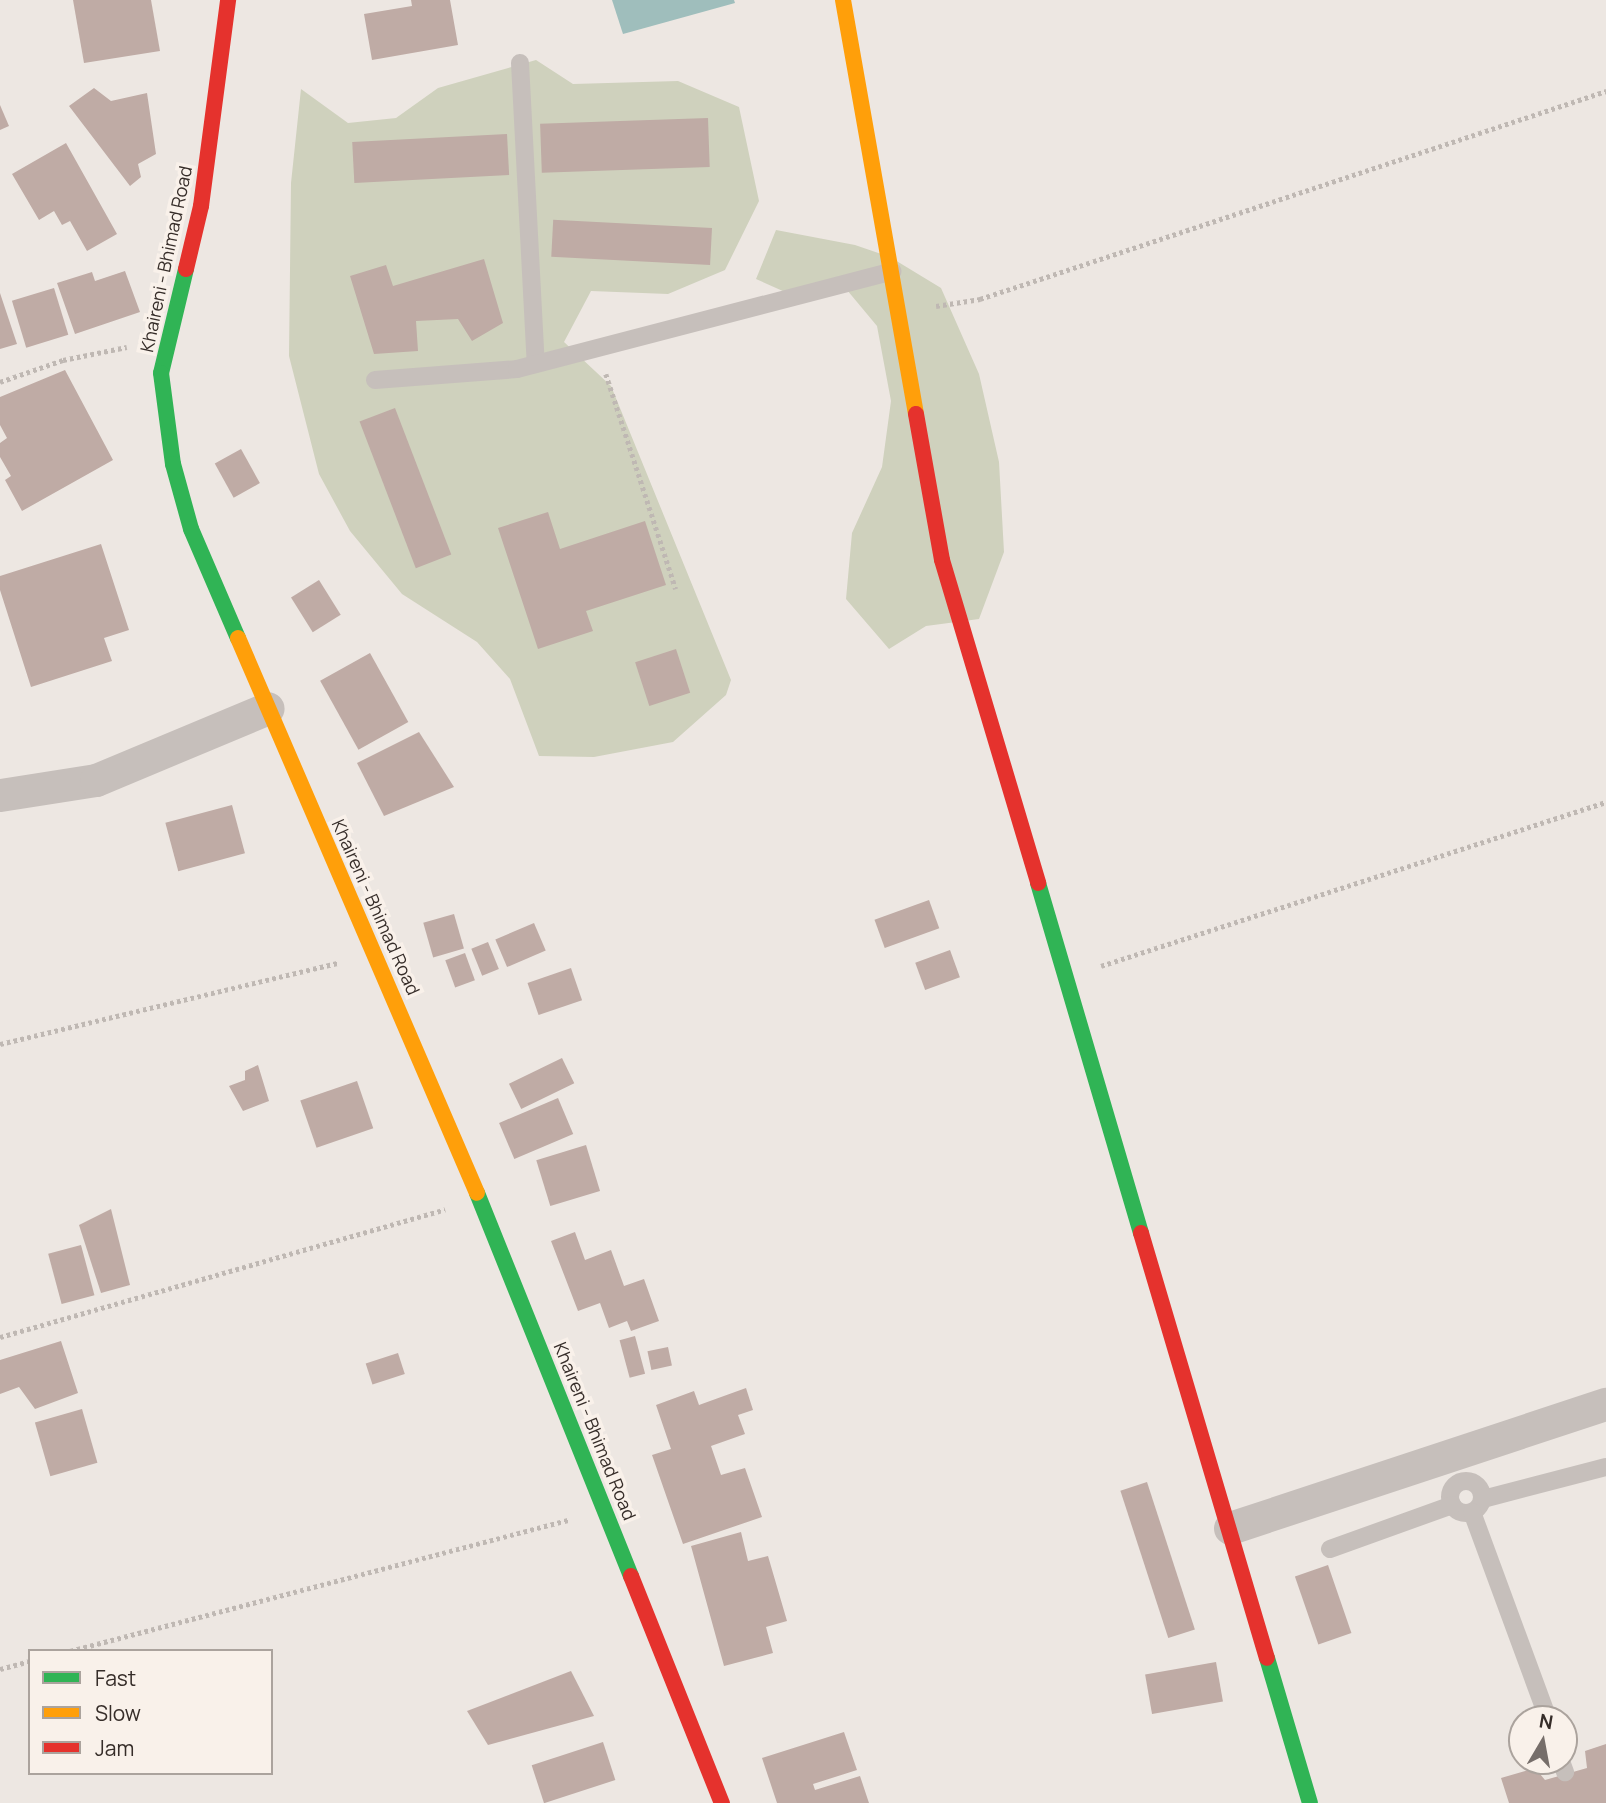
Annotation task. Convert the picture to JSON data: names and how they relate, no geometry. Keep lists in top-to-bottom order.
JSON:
{
  "streets": {
    "main road": ["Khaireni - Bhimad Road"]
  },
  "legend": ["Fast", "Slow", "Jam"],
  "north": "top"
}
